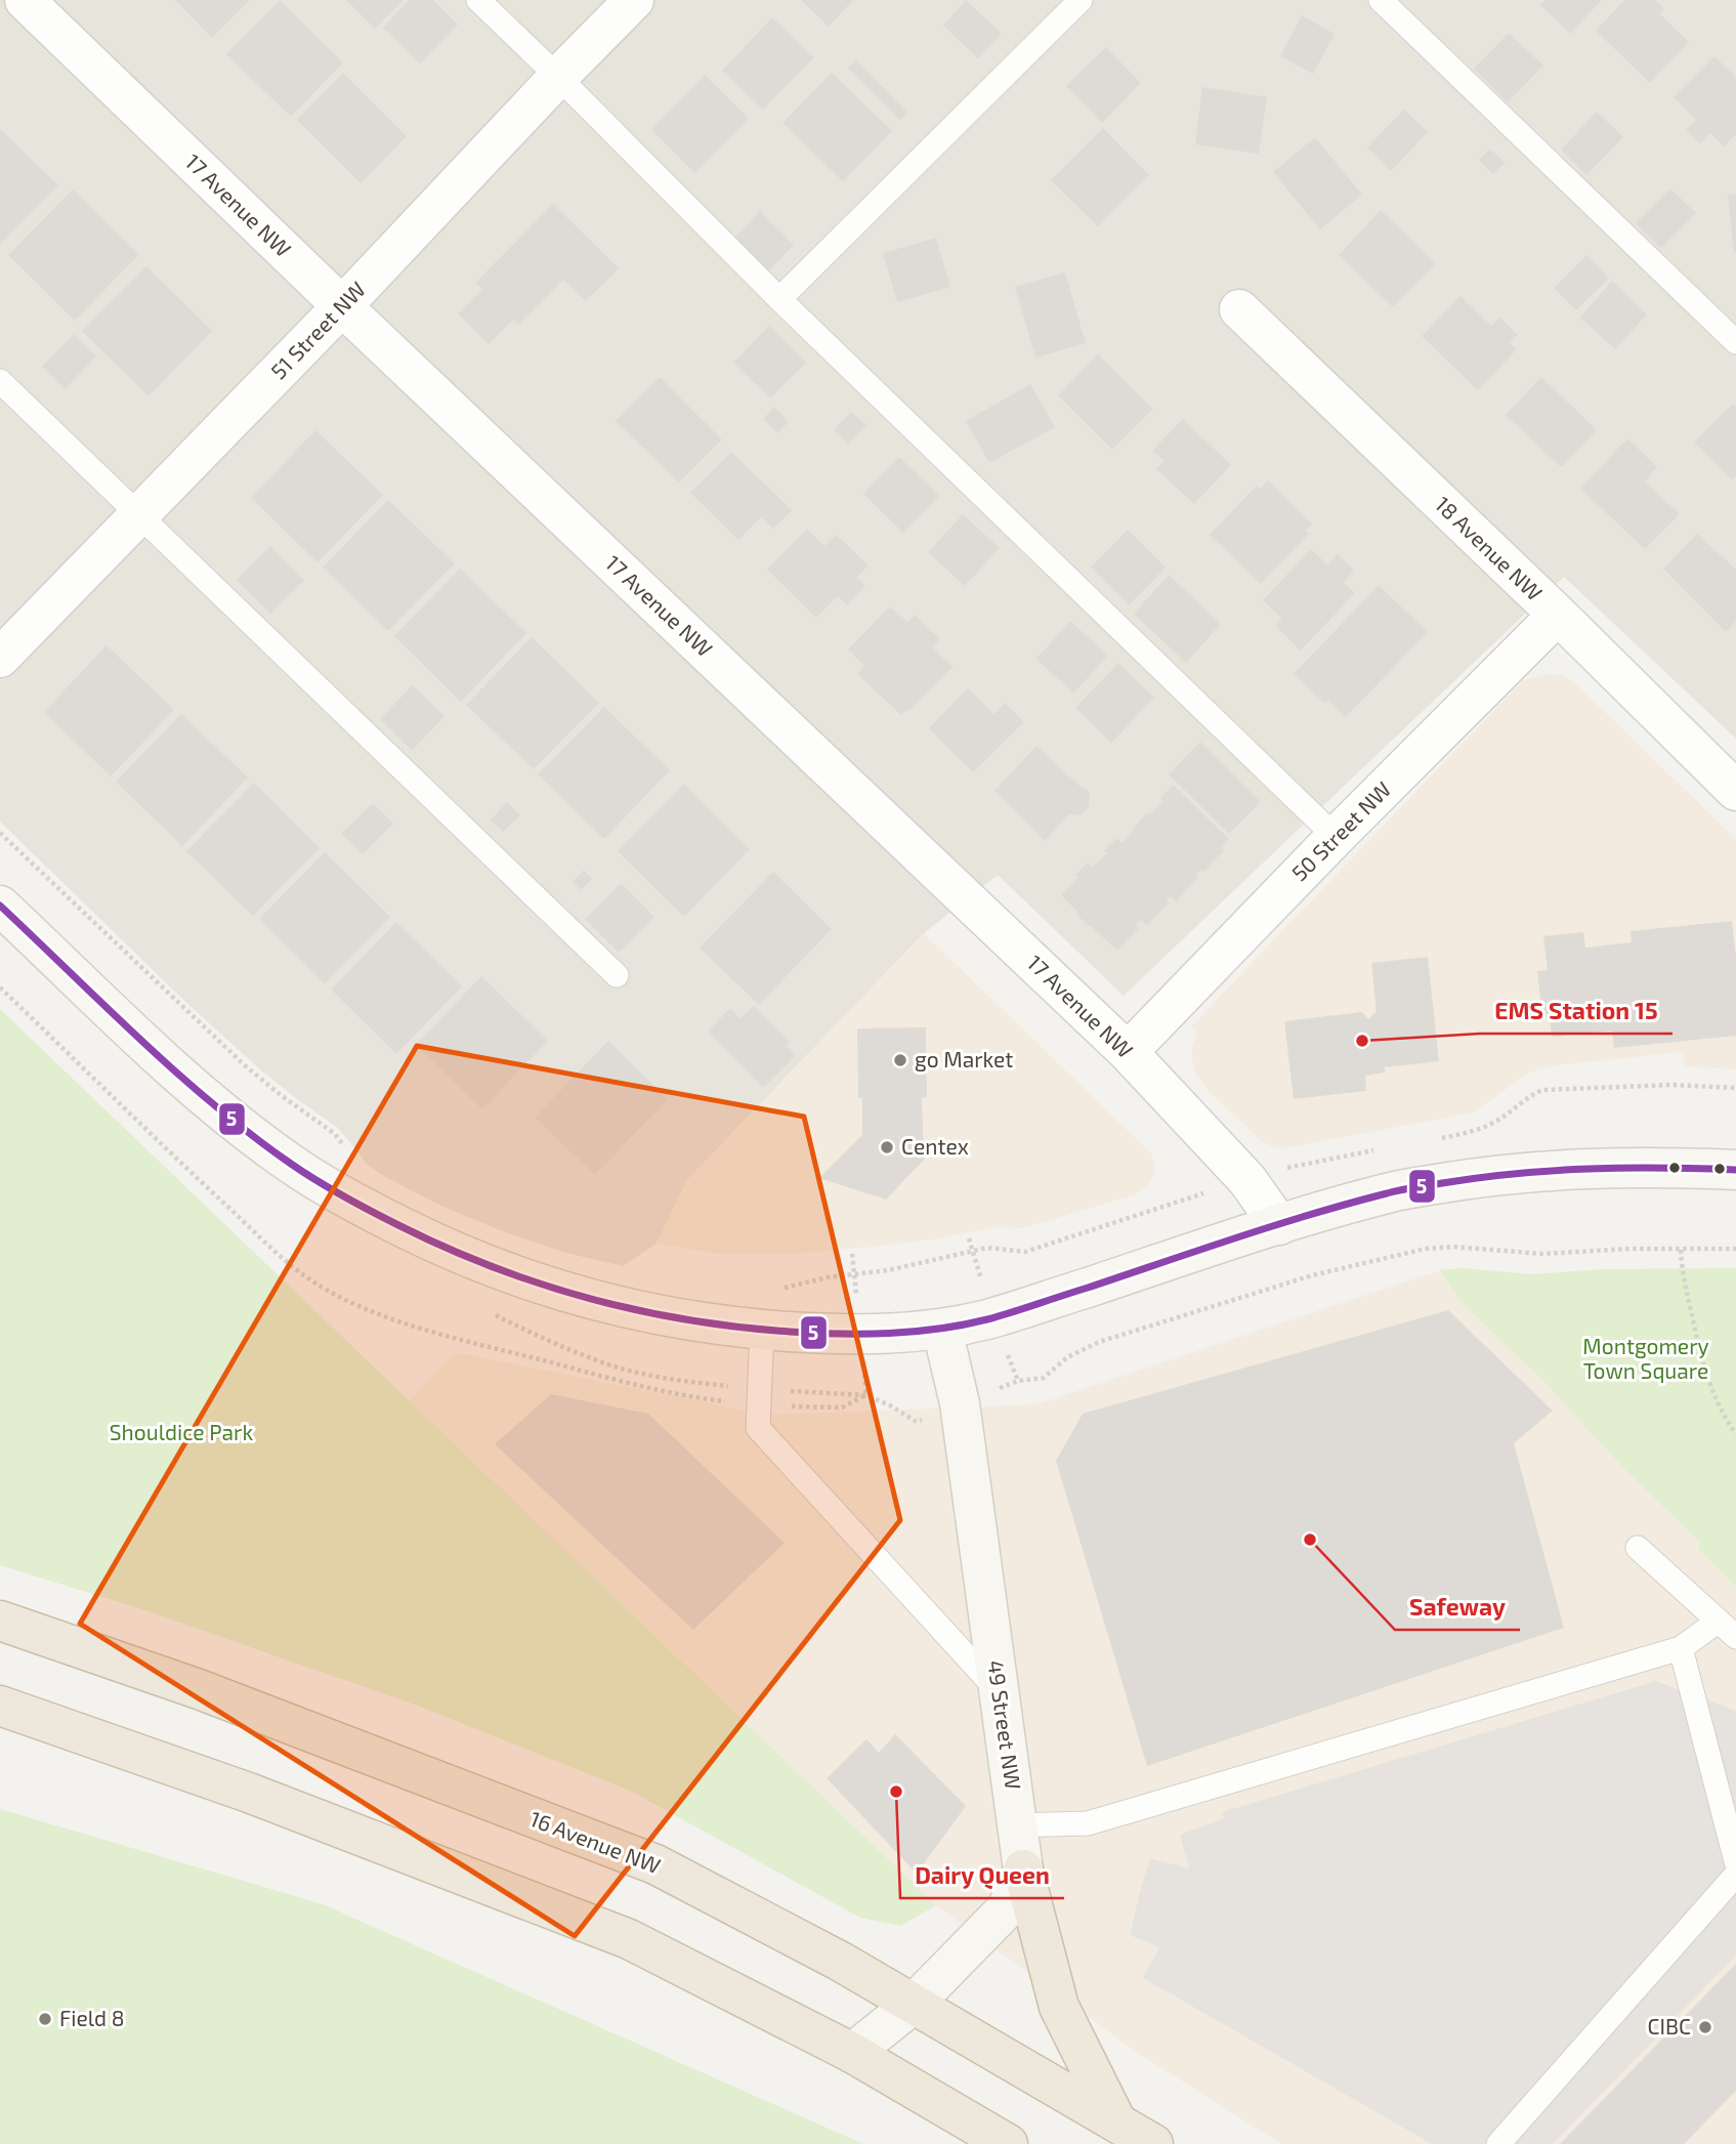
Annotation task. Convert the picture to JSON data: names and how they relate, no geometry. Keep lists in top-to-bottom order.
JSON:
{
  "streets": {
    "highway": ["16 Avenue NW"],
    "street": [
      "17 Avenue NW",
      "51 Street NW",
      "18 Avenue NW",
      "50 Street NW",
      "49 Street NW"
    ]
  },
  "crossings": [
    ["17 Avenue NW", "51 Street NW"],
    ["17 Avenue NW", "50 Street NW"],
    ["18 Avenue NW", "50 Street NW"],
    ["49 Street NW", "16 Avenue NW"]
  ],
  "parks": ["Montgomery Town Square", "Shouldice Park"],
  "places": [
    "EMS Station 15",
    "go Market",
    "Centex",
    "Safeway",
    "Dairy Queen",
    "Field 8",
    "CIBC"
  ],
  "lines": ["transit line 5"]
}
